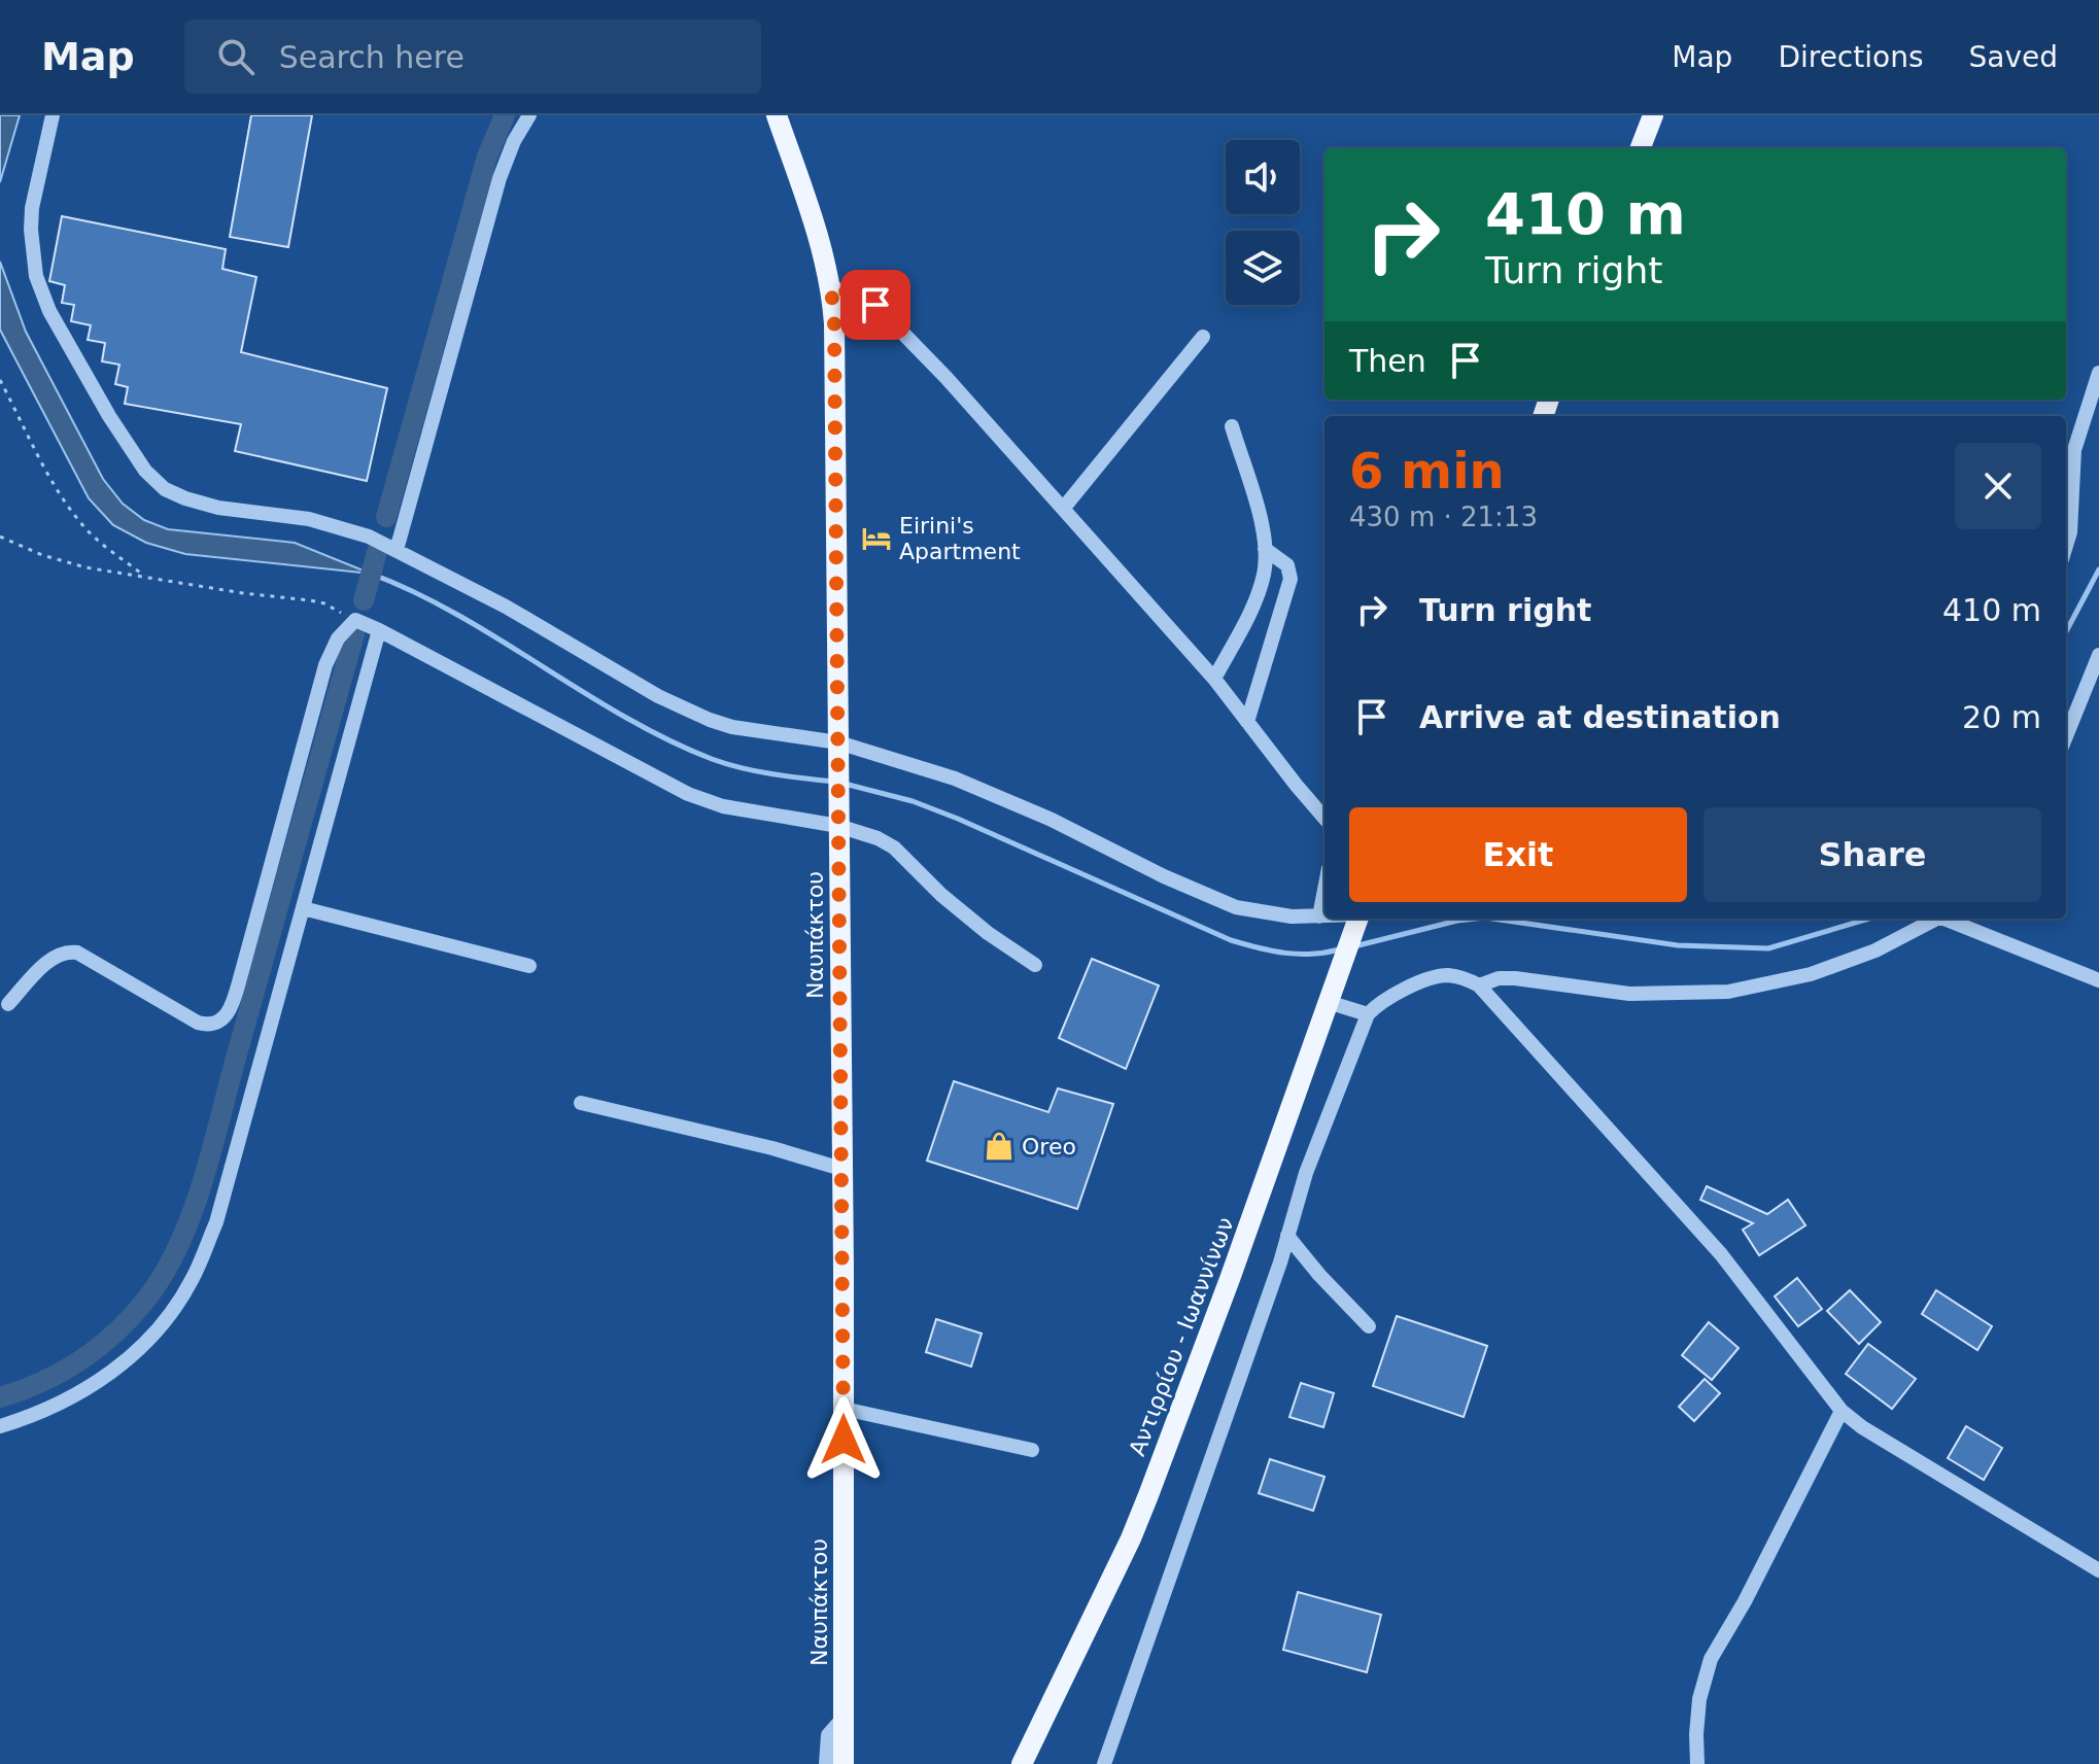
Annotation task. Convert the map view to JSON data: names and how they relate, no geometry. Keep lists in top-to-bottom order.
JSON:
{
  "streets": {
    "main road": ["Ναυπάκτου", "Αντιρρίου - Ιωαννίνων"]
  },
  "places": {
    "hotel": ["Eirini's Apartment"],
    "shop": ["Oreo"]
  },
  "page": {
    "header": "Map",
    "search": "Search here",
    "nav": ["Map", "Directions", "Saved"],
    "turn": ["410 m", "Turn right"],
    "then": "Then",
    "heading": ["6 min", "430 m · 21:13"],
    "list": [
      {
        "name": "Turn right",
        "value": "410 m"
      },
      {
        "name": "Arrive at destination",
        "value": "20 m"
      }
    ],
    "buttons": ["Exit", "Share"]
  }
}
